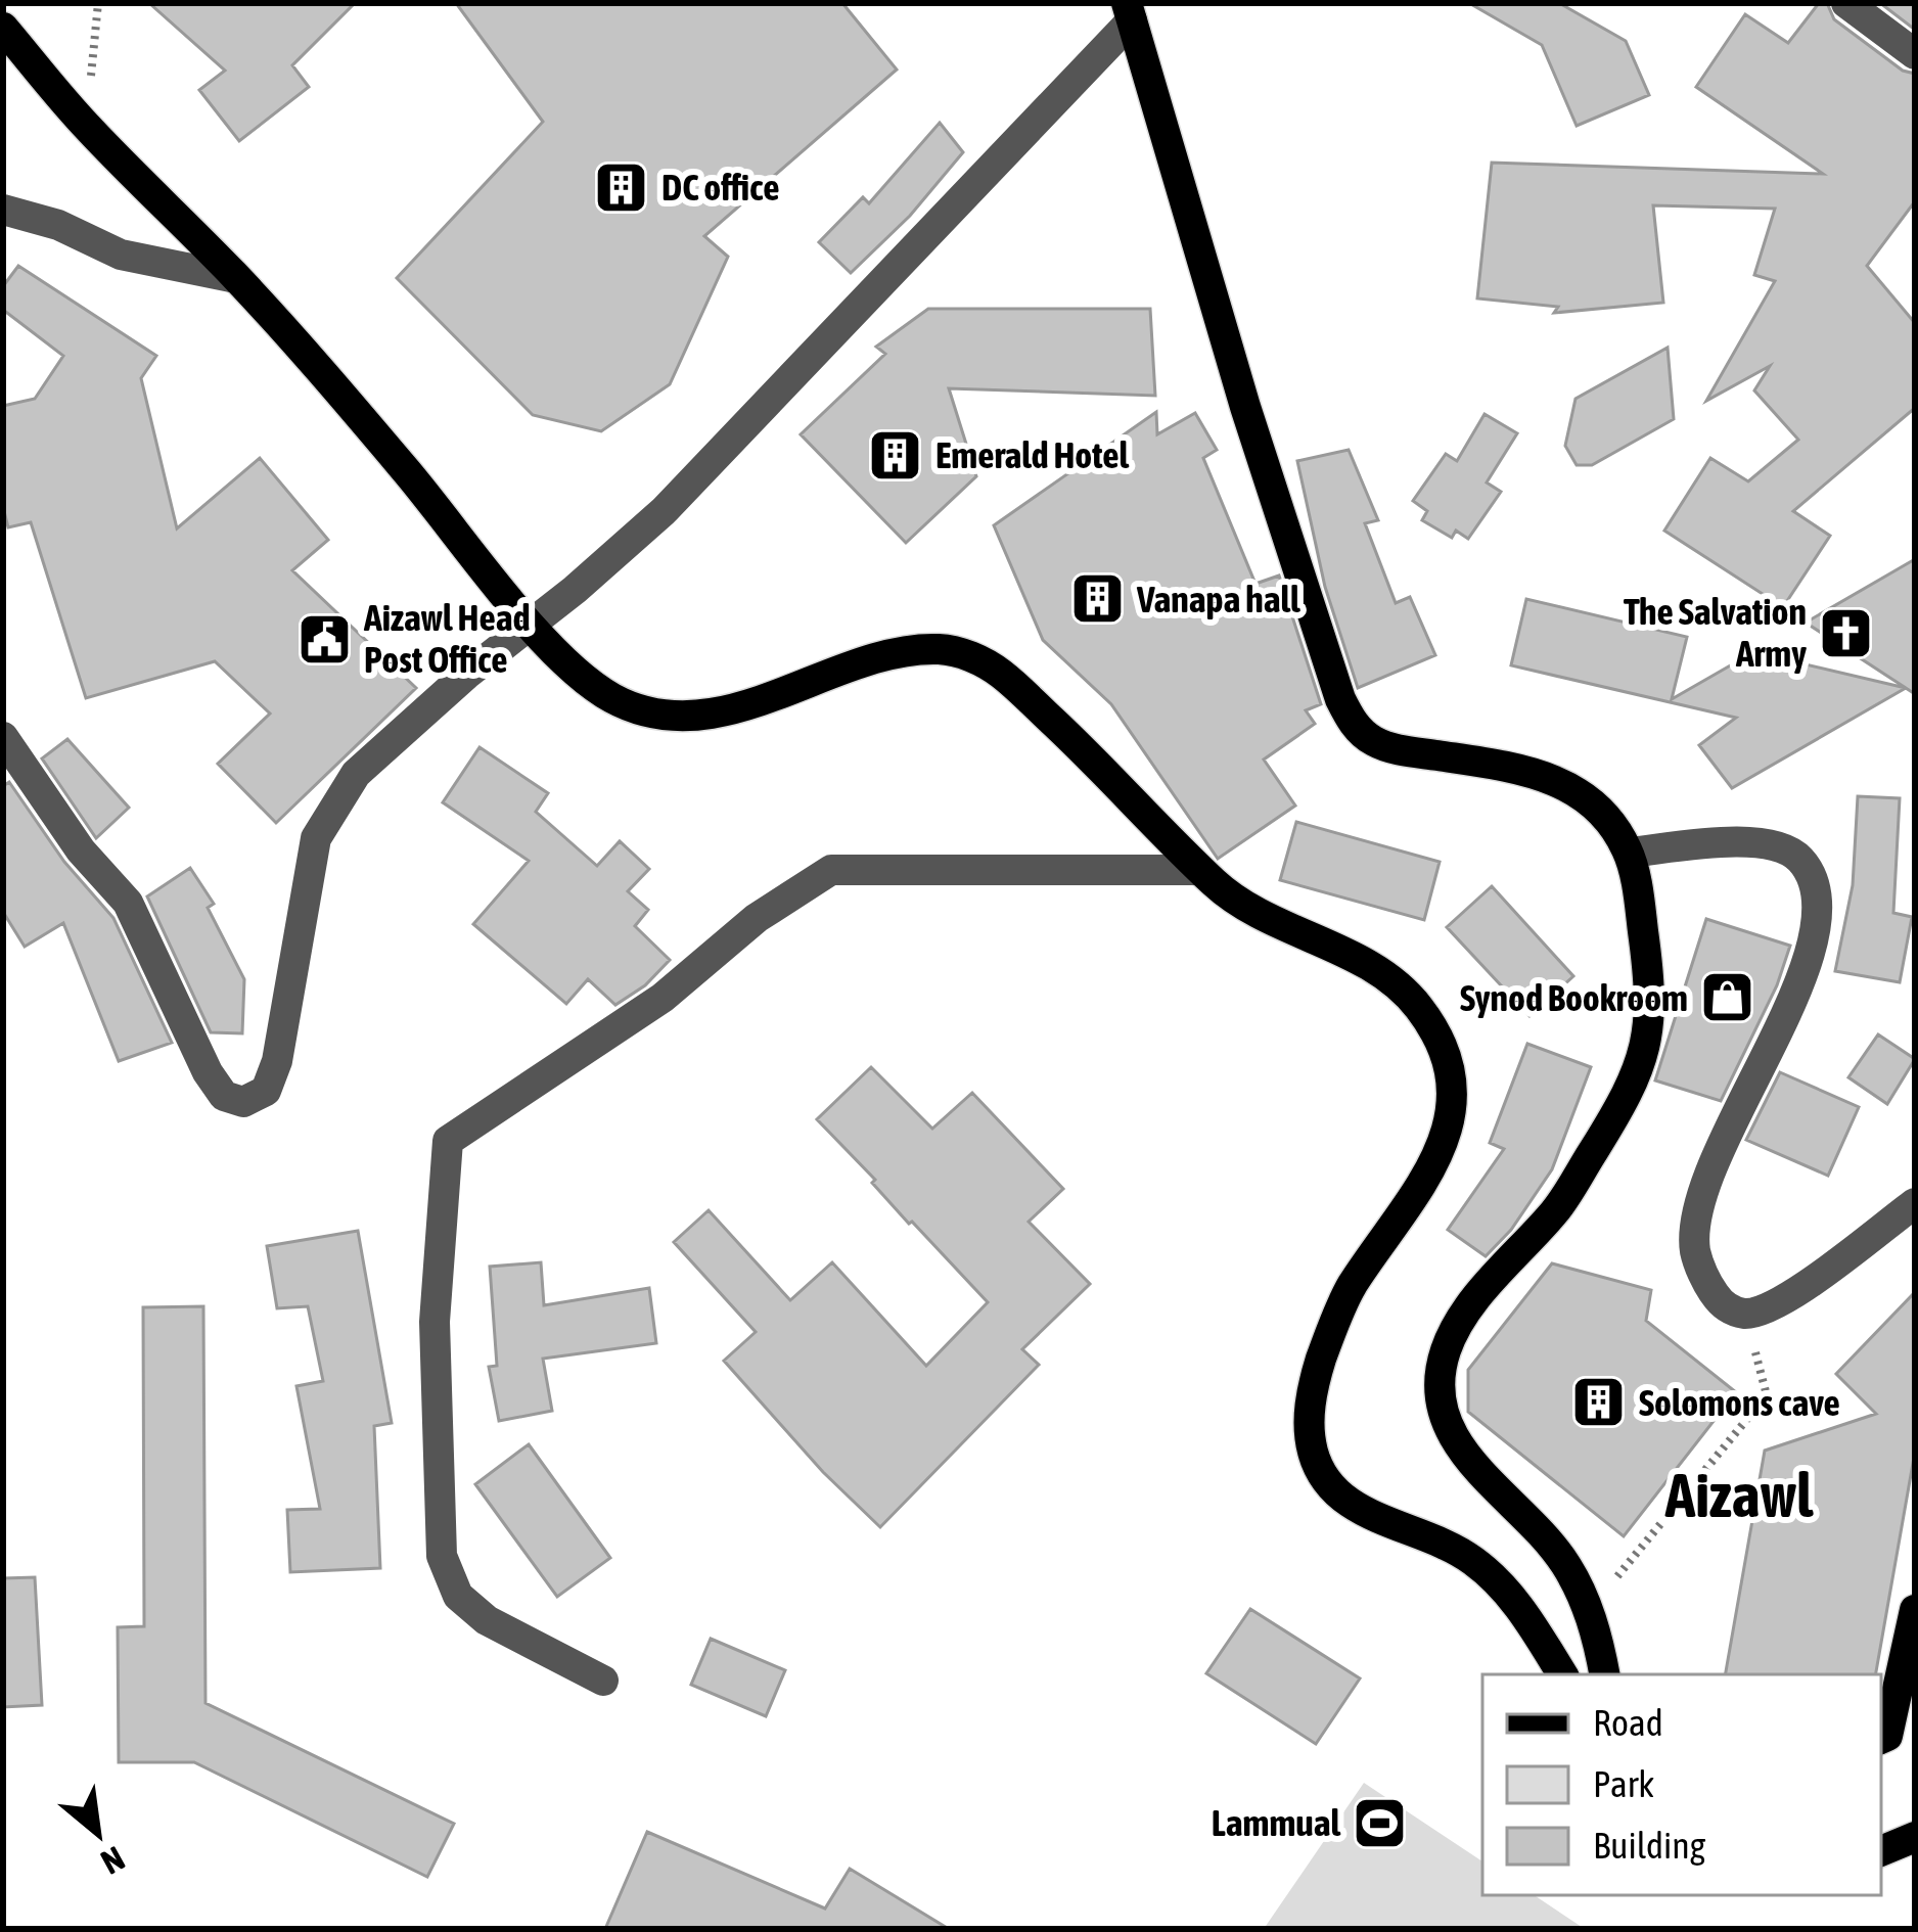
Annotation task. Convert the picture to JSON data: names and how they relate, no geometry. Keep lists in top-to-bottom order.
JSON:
{
  "districts": ["Aizawl"],
  "places": {
    "building": [
      "DC office",
      "Emerald Hotel",
      "Vanapa hall",
      "Solomons cave"
    ],
    "church": ["The Salvation Army"],
    "public building": ["Aizawl Head Post Office"],
    "shop": ["Synod Bookroom"],
    "sports": ["Lammual"]
  },
  "legend": ["Road", "Park", "Building"],
  "north": "bottom right"
}
